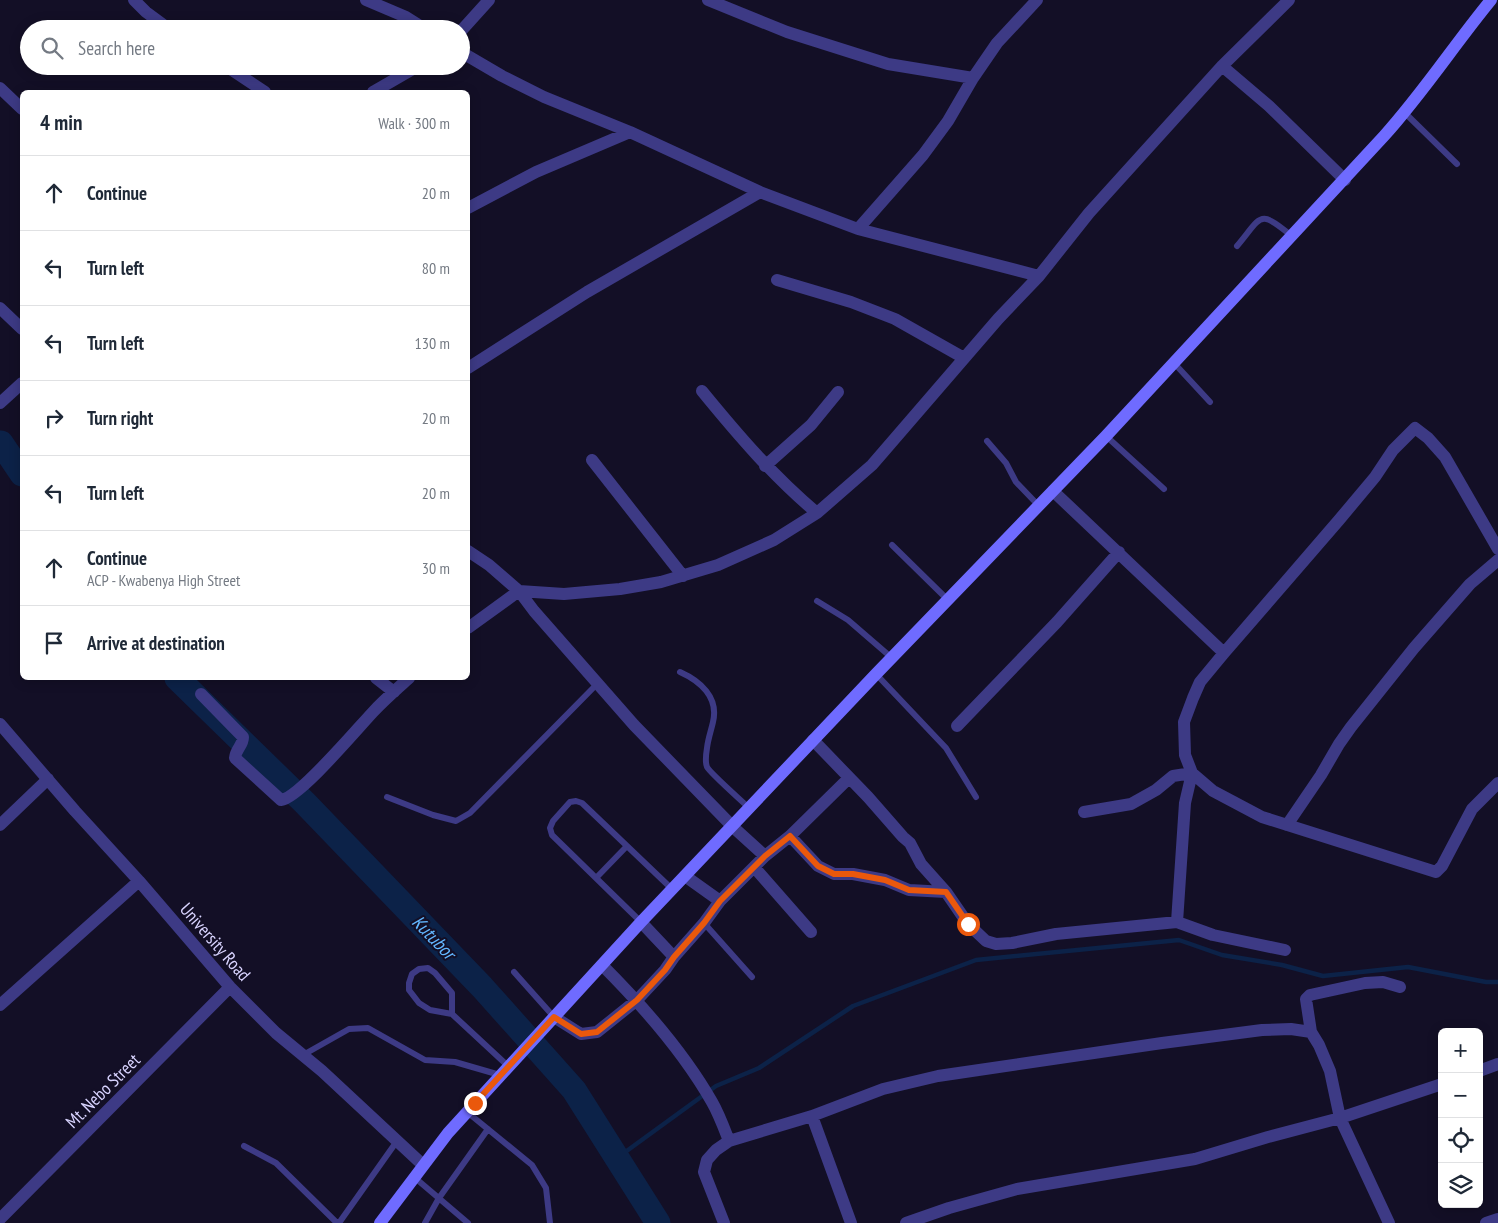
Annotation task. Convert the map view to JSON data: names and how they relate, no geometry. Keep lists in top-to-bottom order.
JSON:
{
  "streets": {
    "street": ["University Road", "Mt. Nebo Street"]
  },
  "crossings": [
    ["University Road", "Mt. Nebo Street"]
  ],
  "water": ["Kutubor"],
  "page": {
    "search": "Search here",
    "heading": ["4 min", "Walk · 300 m"],
    "list": [
      ["Continue", "20 m"],
      ["Turn left", "80 m"],
      ["Turn left", "130 m"],
      ["Turn right", "20 m"],
      ["Turn left", "20 m"],
      ["Continue", "ACP - Kwabenya High Street", "30 m"],
      "Arrive at destination"
    ],
    "map_buttons": ["+", "−"]
  }
}
